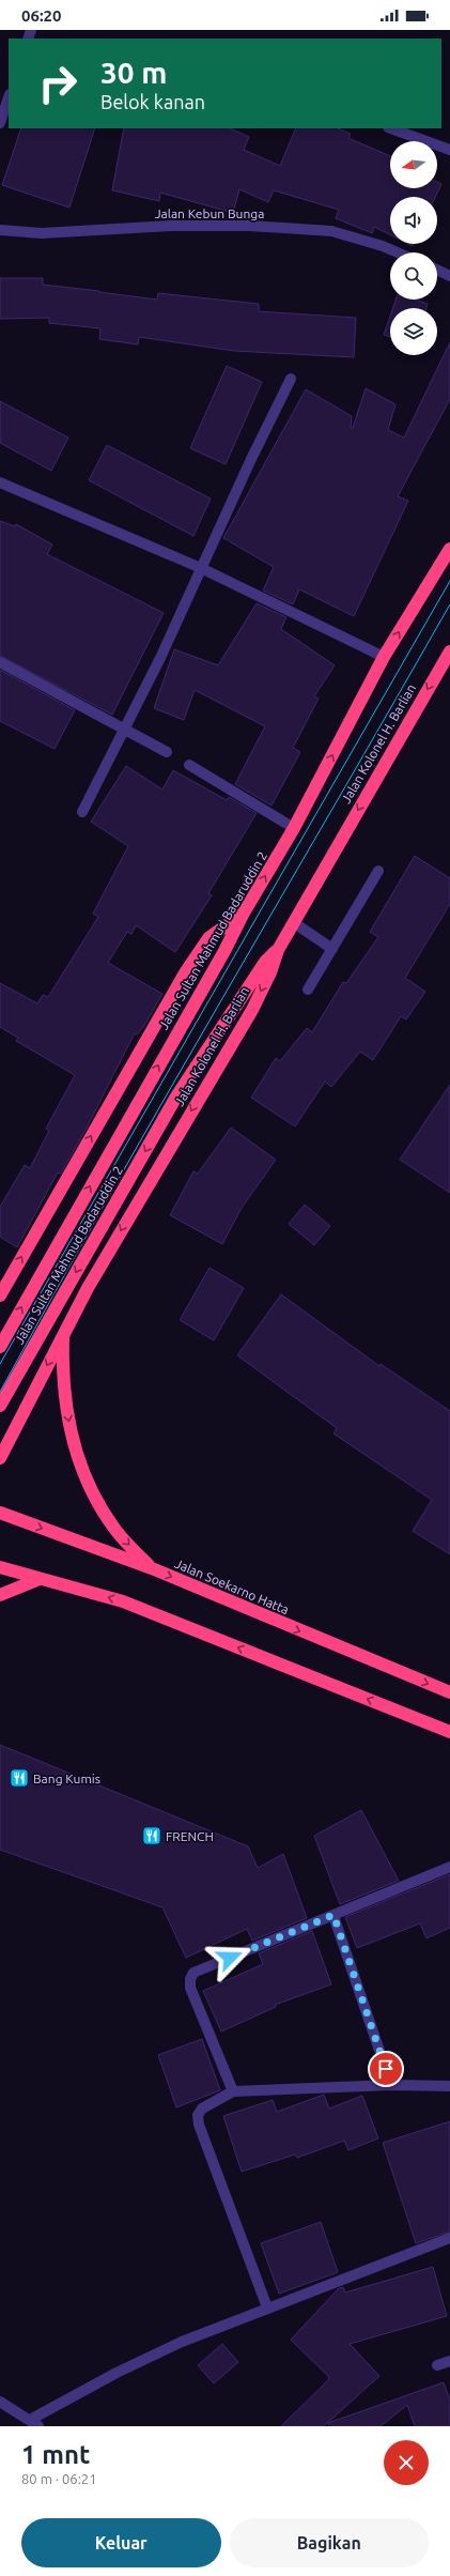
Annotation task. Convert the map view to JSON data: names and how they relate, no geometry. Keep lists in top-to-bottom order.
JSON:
{
  "streets": {
    "highway": ["Jalan Kolonel H. Barlian", "Jalan Sultan Mahmud Badaruddin 2", "Jalan Soekarno Hatta"],
    "street": ["Jalan Kebun Bunga"]
  },
  "crossings": [
    ["Jalan Kolonel H. Barlian", "Jalan Sultan Mahmud Badaruddin 2"]
  ],
  "places": {
    "restaurant": ["Bang Kumis", "FRENCH"]
  },
  "north": "left",
  "page": {
    "status": "06:20",
    "turn": ["30 m", "Belok kanan"],
    "heading": ["1 mnt", "80 m · 06:21"],
    "buttons": ["Keluar", "Bagikan"]
  }
}
